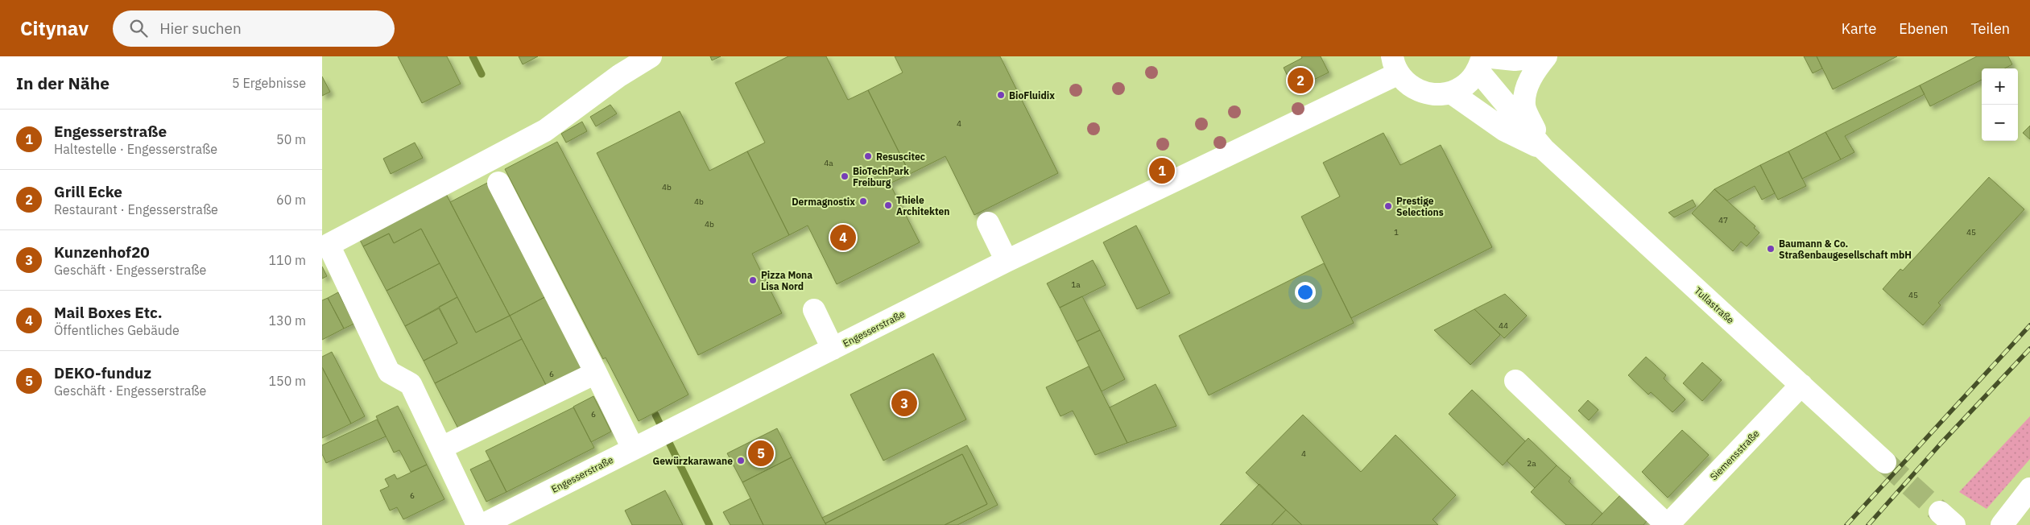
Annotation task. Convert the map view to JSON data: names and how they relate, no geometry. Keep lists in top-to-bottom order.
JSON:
{
  "streets": {
    "main road": ["Tullastraße", "Engesserstraße", "Siemensstraße"]
  },
  "crossings": [
    ["Tullastraße", "Siemensstraße"]
  ],
  "places": [
    "BioFluidix",
    "Resuscitec",
    "BioTechPark Freiburg",
    "Dermagnostix",
    "Thiele Architekten",
    "Prestige Selections",
    "Baumann & Co. Straßenbaugesellschaft mbH",
    "Pizza Mona Lisa Nord",
    "Gewürzkarawane"
  ],
  "house_numbers": [
    "4",
    "4a",
    "4b",
    "4b",
    "47",
    "4b",
    "1",
    "45",
    "1a",
    "45",
    "44",
    "6",
    "6",
    "4",
    "2a",
    "6"
  ],
  "page": {
    "header": "Citynav",
    "search": "Hier suchen",
    "nav": ["Karte", "Ebenen", "Teilen"],
    "heading": ["In der Nähe", "5 Ergebnisse"],
    "pins": [
      "2",
      "1",
      "4",
      "3",
      "5"
    ],
    "map_buttons": ["+", "−"],
    "list": [
      {
        "mark": "1",
        "name": "Engesserstraße",
        "note": "Haltestelle · Engesserstraße",
        "value": "50 m"
      },
      {
        "mark": "2",
        "name": "Grill Ecke",
        "note": "Restaurant · Engesserstraße",
        "value": "60 m"
      },
      {
        "mark": "3",
        "name": "Kunzenhof20",
        "note": "Geschäft · Engesserstraße",
        "value": "110 m"
      },
      {
        "mark": "4",
        "name": "Mail Boxes Etc.",
        "note": "Öffentliches Gebäude",
        "value": "130 m"
      },
      {
        "mark": "5",
        "name": "DEKO-funduz",
        "note": "Geschäft · Engesserstraße",
        "value": "150 m"
      }
    ]
  }
}
